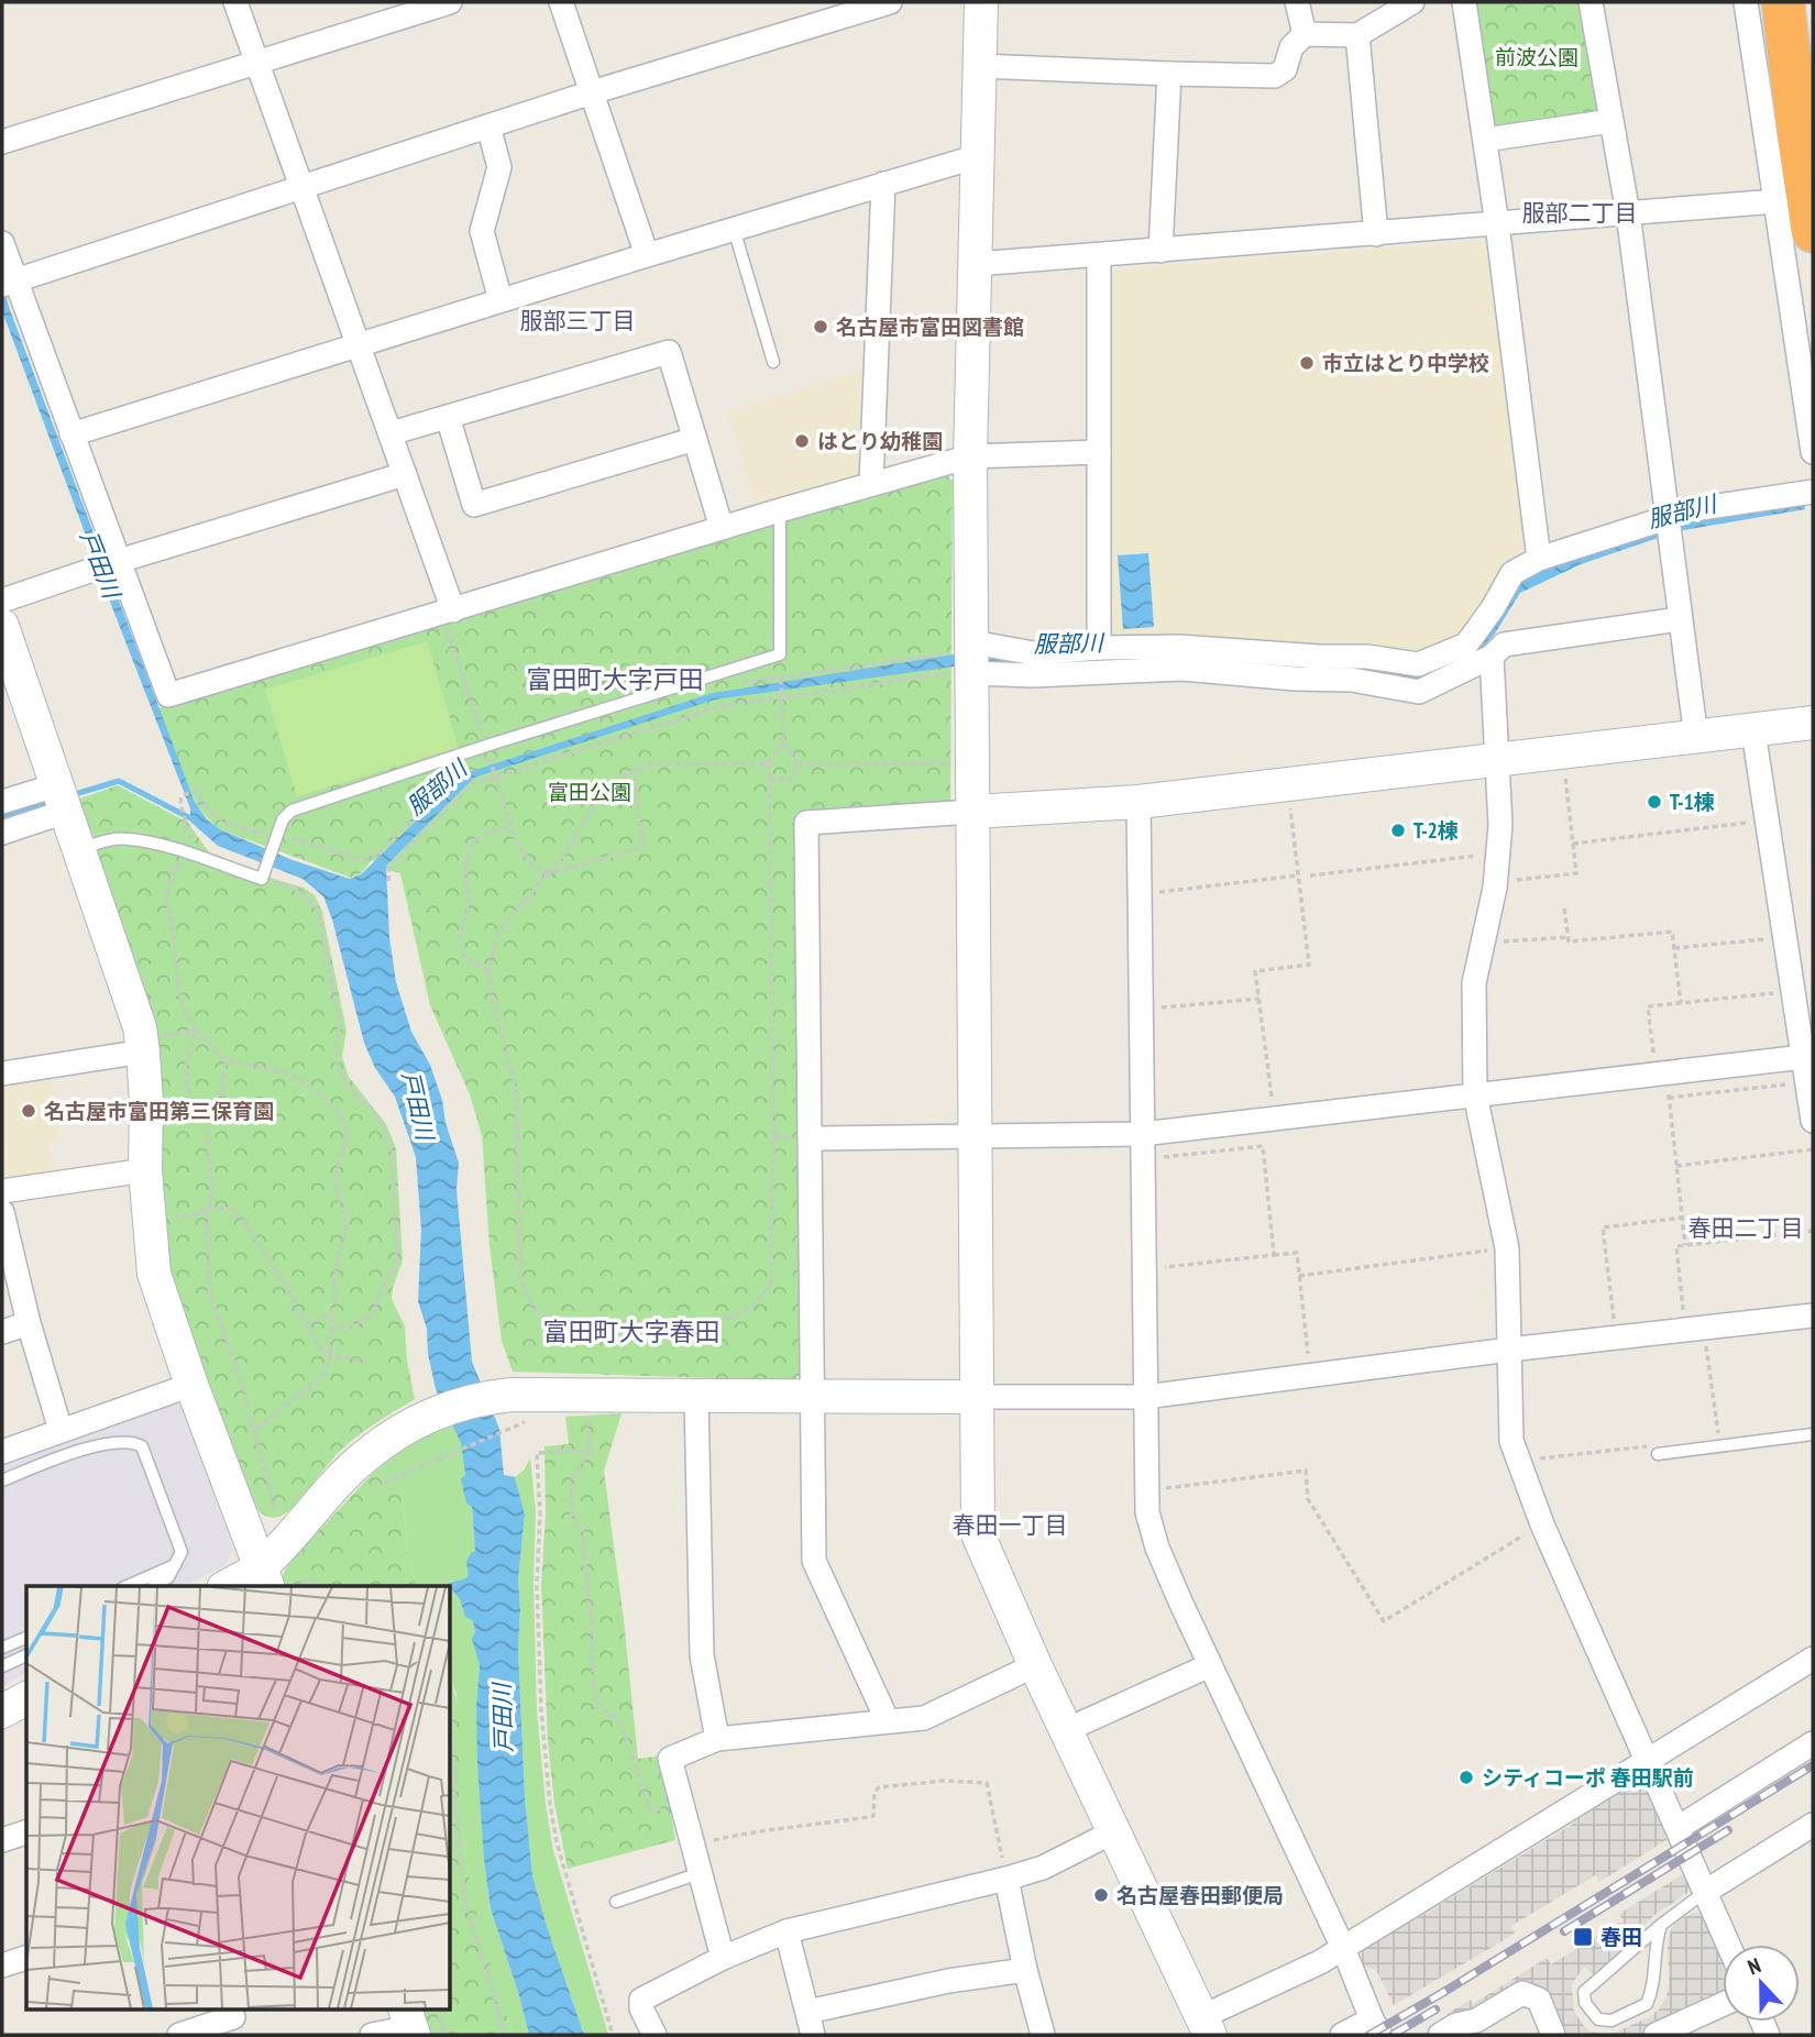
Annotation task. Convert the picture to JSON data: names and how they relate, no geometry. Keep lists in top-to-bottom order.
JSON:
{
  "districts": [
    "服部二丁目",
    "服部三丁目",
    "富田町大字戸田",
    "春田二丁目",
    "富田町大字春田",
    "春田一丁目"
  ],
  "water": ["服部川", "戸田川"],
  "parks": ["前波公園", "富田公園"],
  "places": {
    "other": [
      "名古屋市富田図書館",
      "市立はとり中学校",
      "はとり幼稚園",
      "T-1棟",
      "T-2棟",
      "名古屋市富田第三保育園",
      "シティコーポ 春田駅前",
      "名古屋春田郵便局"
    ],
    "transit": ["春田"]
  },
  "north": "top"
}
